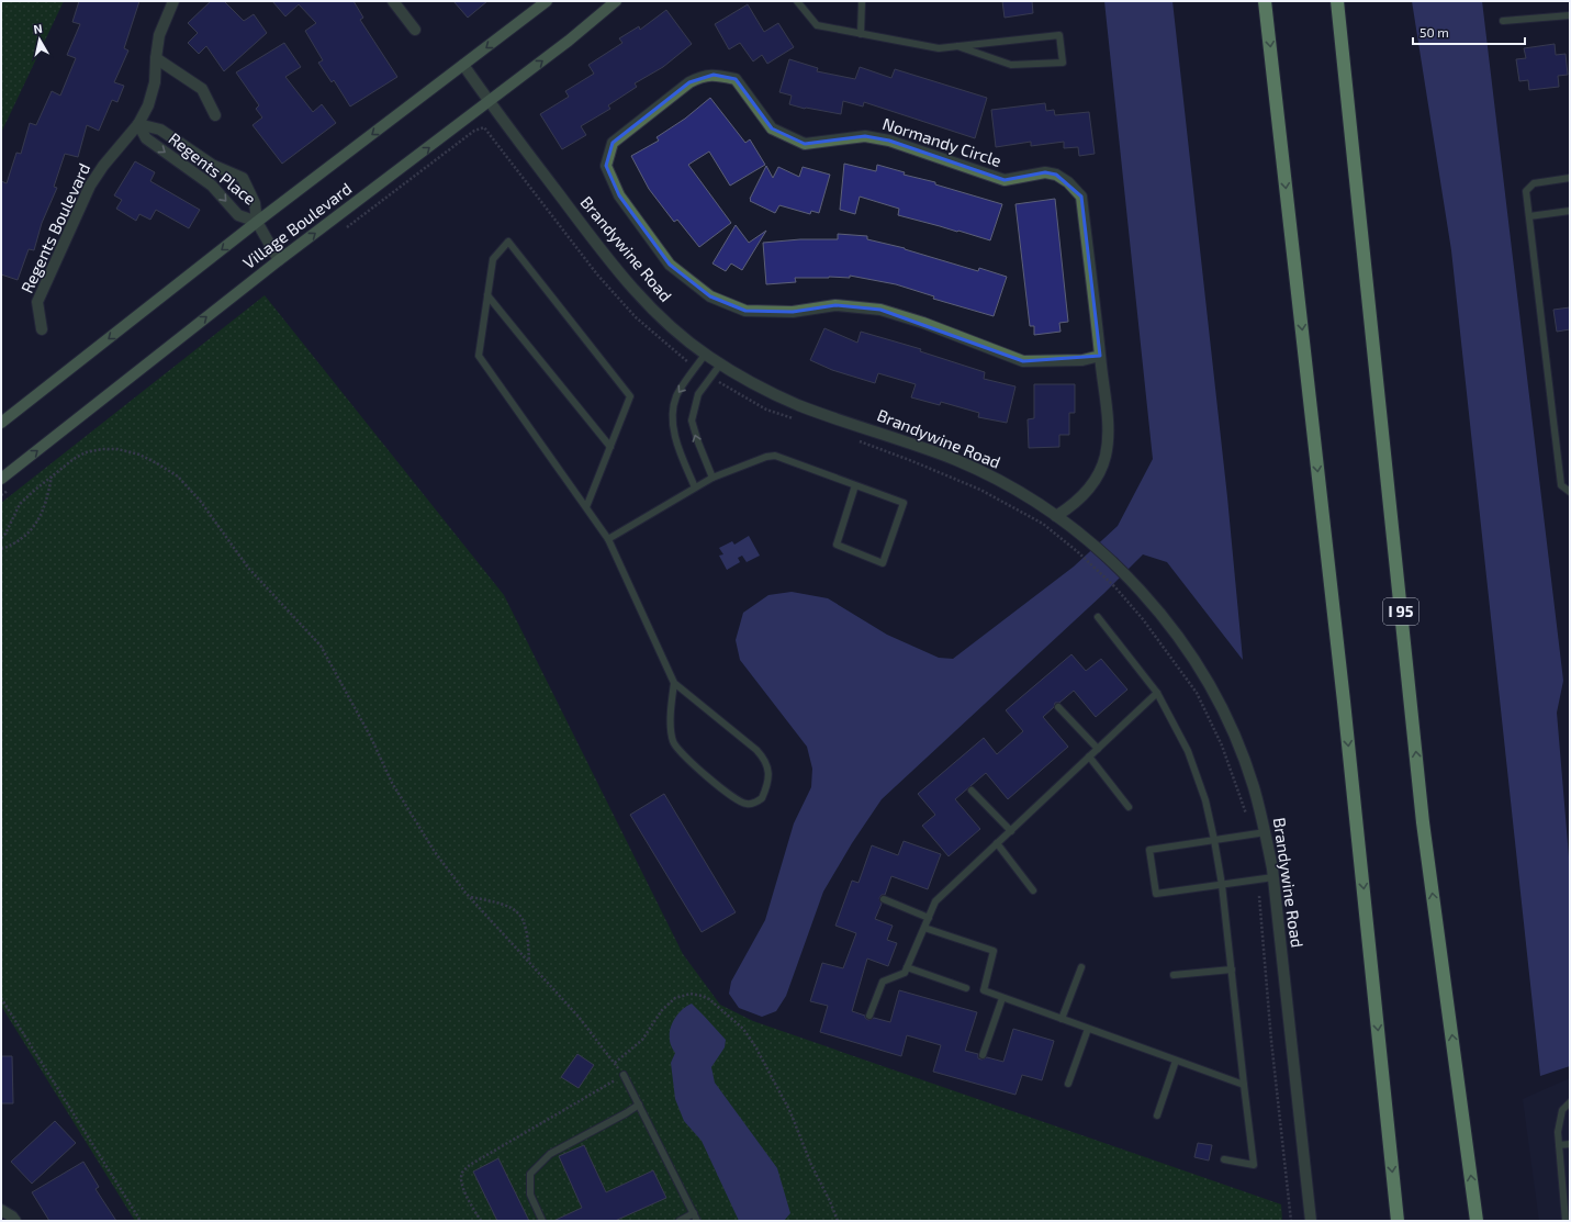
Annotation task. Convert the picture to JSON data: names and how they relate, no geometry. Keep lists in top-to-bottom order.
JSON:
{
  "streets": {
    "highway": ["I 95"],
    "street": [
      "Normandy Circle",
      "Regents Place",
      "Village Boulevard",
      "Regents Boulevard",
      "Brandywine Road"
    ]
  },
  "crossings": [
    ["Normandy Circle", "Brandywine Road"],
    ["Regents Place", "Village Boulevard"],
    ["Regents Place", "Regents Boulevard"],
    ["Village Boulevard", "Brandywine Road"]
  ],
  "scale_bar": "50 m",
  "north": "top"
}
